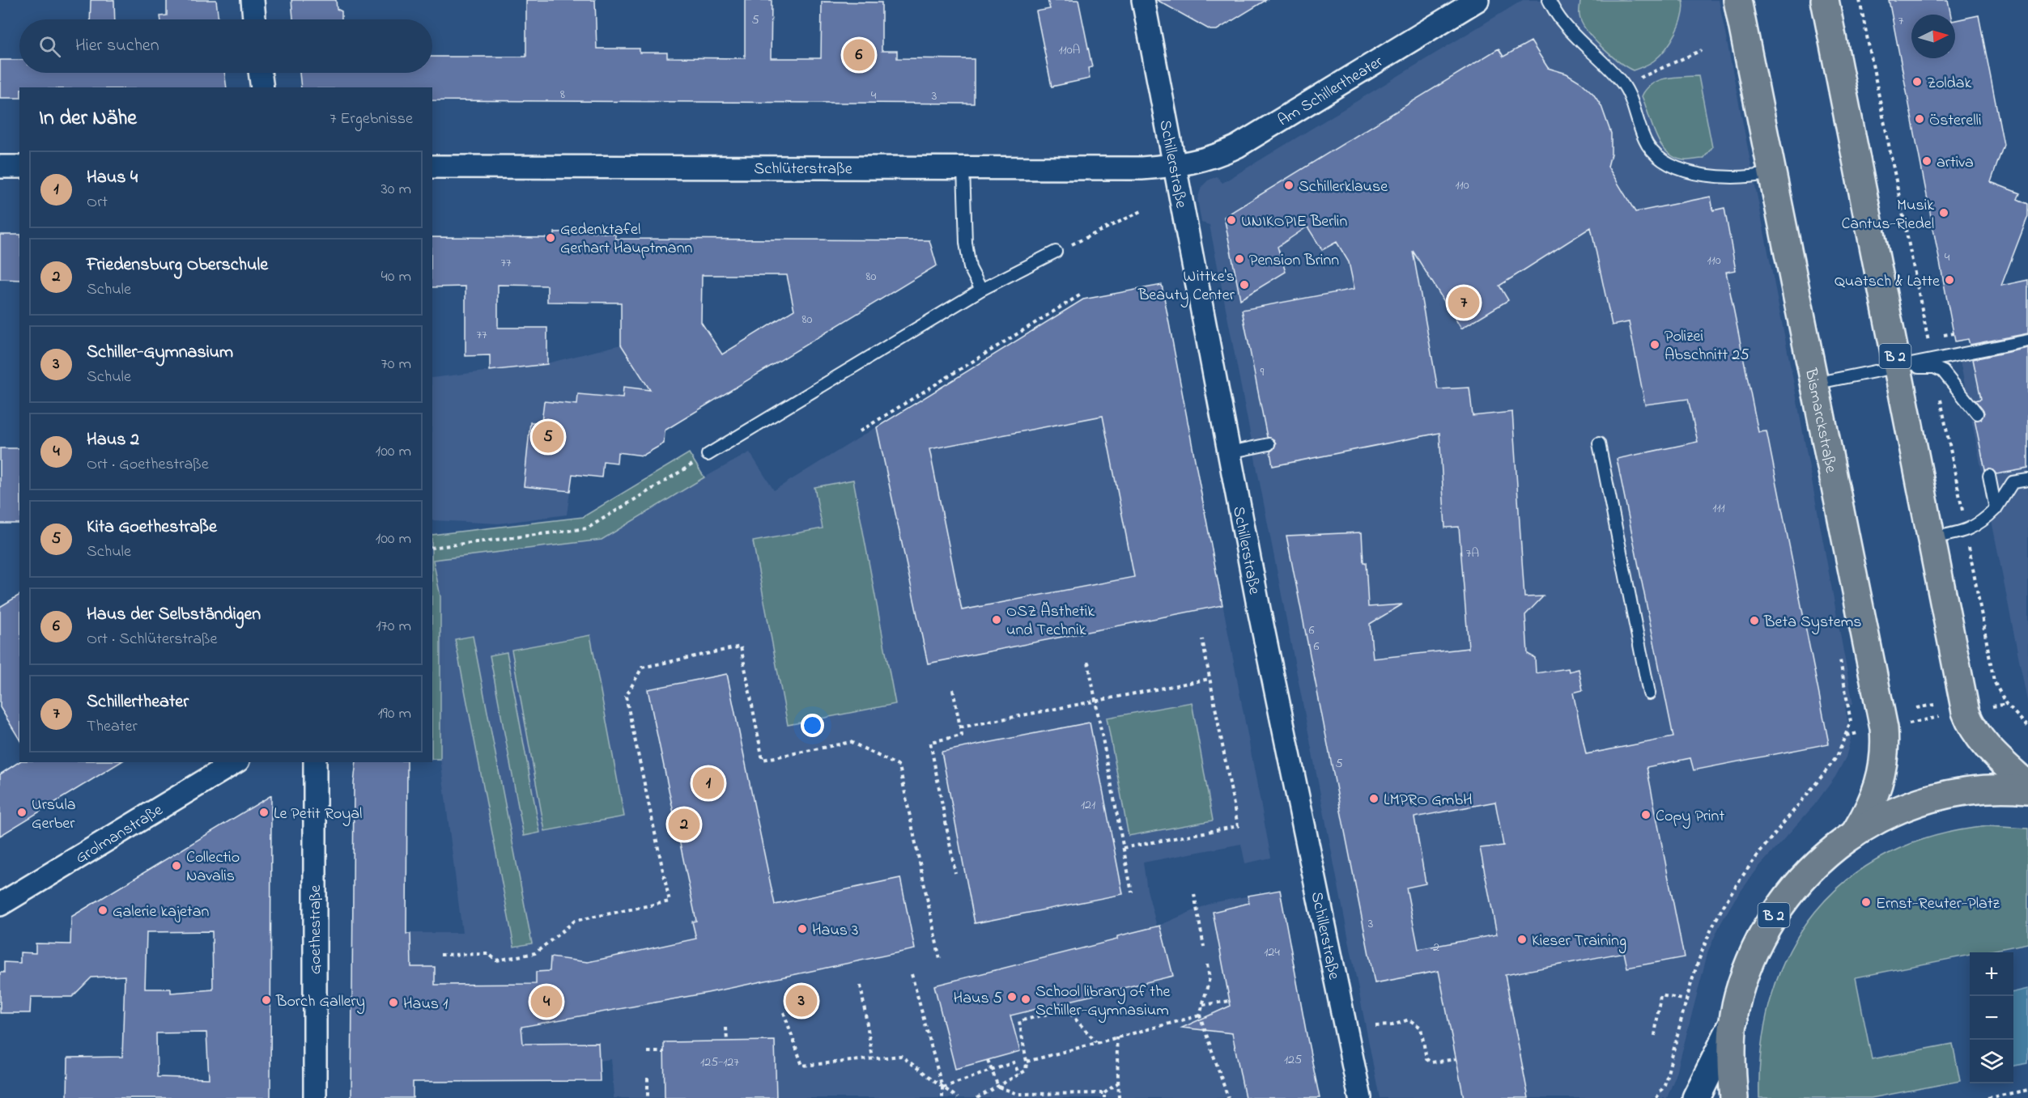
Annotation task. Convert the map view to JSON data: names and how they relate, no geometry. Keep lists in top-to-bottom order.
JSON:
{
  "streets": {
    "main road": ["B 2", "Bismarckstraße"],
    "street": [
      "Am Schillertheater",
      "Schillerstraße",
      "Schlüterstraße",
      "Grolmanstraße",
      "Goethestraße"
    ]
  },
  "crossings": [
    ["Am Schillertheater", "Schillerstraße"],
    ["Am Schillertheater", "Schlüterstraße"],
    ["Schillerstraße", "Schlüterstraße"],
    ["B 2", "Bismarckstraße"]
  ],
  "places": [
    "Zoldak",
    "Österelli",
    "artiva",
    "Schillerklause",
    "Musik Cantus-Riedel",
    "UNIKOPIE Berlin",
    "Gedenktafel Gerhart Hauptmann",
    "Pension Brinn",
    "Quatsch & Latte",
    "Wittke's Beauty Center",
    "Polizei Abschnitt 25",
    "OSZ Ästhetik und Technik",
    "Beta Systems",
    "LMPRO GmbH",
    "Ursula Gerber",
    "Le Petit Royal",
    "Copy Print",
    "Collectio Navalis",
    "Ernst-Reuter-Platz",
    "Galerie kajetan",
    "Haus 3",
    "Kieser Training",
    "Haus 5",
    "School library of the Schiller-Gymnasium",
    "Borch Gallery",
    "Haus 1"
  ],
  "house_numbers": [
    "5",
    "7",
    "110A",
    "8",
    "4",
    "3",
    "110",
    "4",
    "110",
    "77",
    "80",
    "80",
    "77",
    "9",
    "111",
    "7A",
    "6",
    "6",
    "5",
    "121",
    "3",
    "2",
    "124",
    "125",
    "125-127"
  ],
  "north": "right",
  "page": {
    "search": "Hier suchen",
    "pins": [
      "6",
      "7",
      "5",
      "1",
      "2",
      "3",
      "4"
    ],
    "heading": ["In der Nähe", "7 Ergebnisse"],
    "list": [
      {
        "mark": "1",
        "name": "Haus 4",
        "note": "Ort",
        "value": "30 m"
      },
      {
        "mark": "2",
        "name": "Friedensburg Oberschule",
        "note": "Schule",
        "value": "40 m"
      },
      {
        "mark": "3",
        "name": "Schiller-Gymnasium",
        "note": "Schule",
        "value": "70 m"
      },
      {
        "mark": "4",
        "name": "Haus 2",
        "note": "Ort · Goethestraße",
        "value": "100 m"
      },
      {
        "mark": "5",
        "name": "Kita Goethestraße",
        "note": "Schule",
        "value": "100 m"
      },
      {
        "mark": "6",
        "name": "Haus der Selbständigen",
        "note": "Ort · Schlüterstraße",
        "value": "170 m"
      },
      {
        "mark": "7",
        "name": "Schillertheater",
        "note": "Theater",
        "value": "190 m"
      }
    ],
    "map_buttons": ["+", "−"]
  }
}
